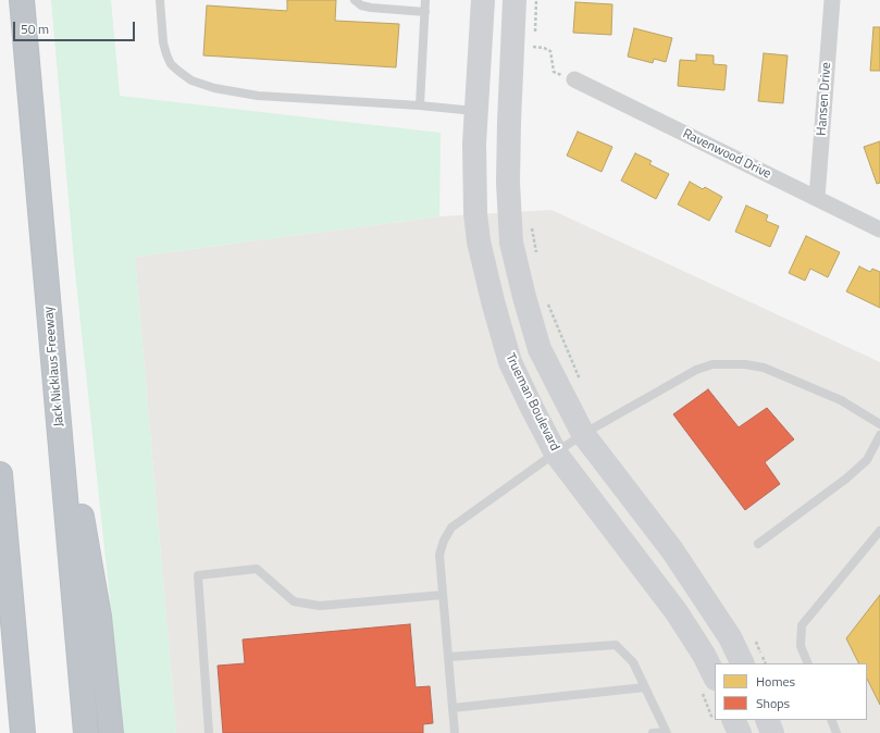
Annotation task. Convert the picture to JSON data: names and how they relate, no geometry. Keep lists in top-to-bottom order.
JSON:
{
  "streets": {
    "highway": ["Jack Nicklaus Freeway"],
    "main road": ["Trueman Boulevard"],
    "street": ["Hansen Drive", "Ravenwood Drive"]
  },
  "crossings": [
    ["Hansen Drive", "Ravenwood Drive"]
  ],
  "legend": ["Homes", "Shops"],
  "scale_bar": "50 m"
}
